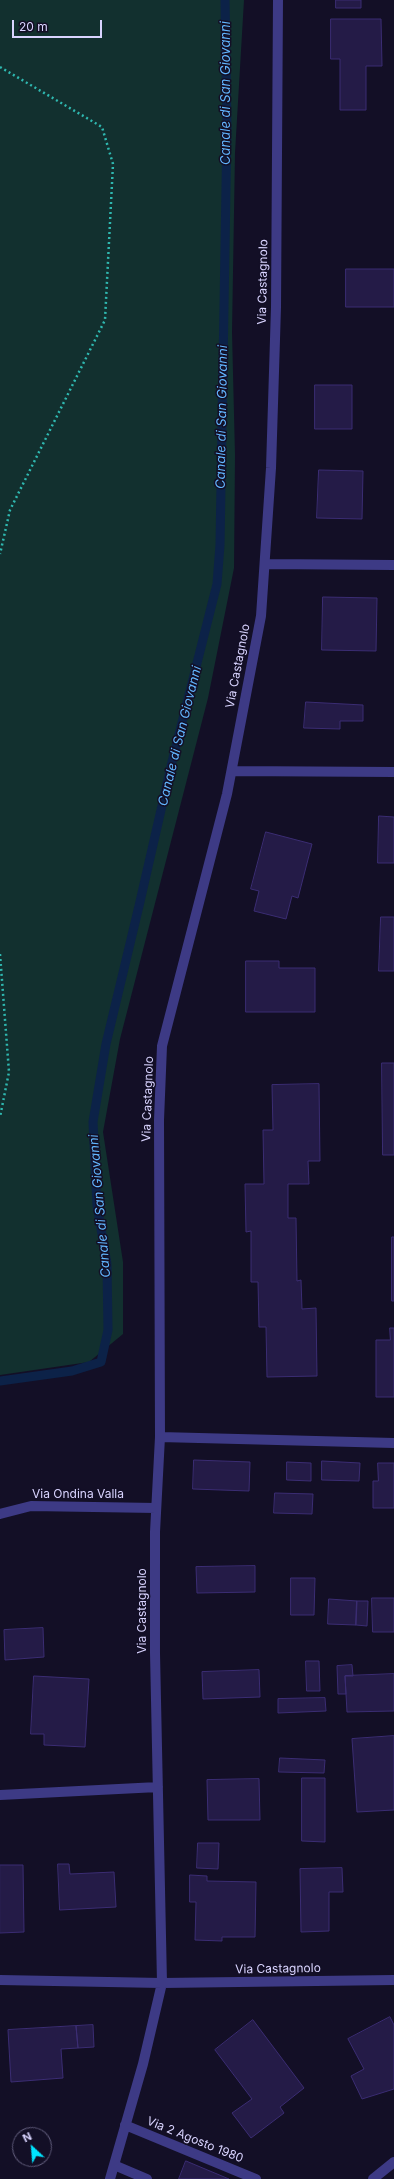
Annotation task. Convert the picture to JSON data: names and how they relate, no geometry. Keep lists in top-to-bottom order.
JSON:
{
  "streets": {
    "street": ["Via Castagnolo", "Via Ondina Valla", "Via 2 Agosto 1980"]
  },
  "crossings": [
    ["Via Castagnolo", "Via Ondina Valla"],
    ["Via Castagnolo", "Via 2 Agosto 1980"]
  ],
  "water": ["Canale di San Giovanni"],
  "scale_bar": "20 m",
  "north": "top left"
}
